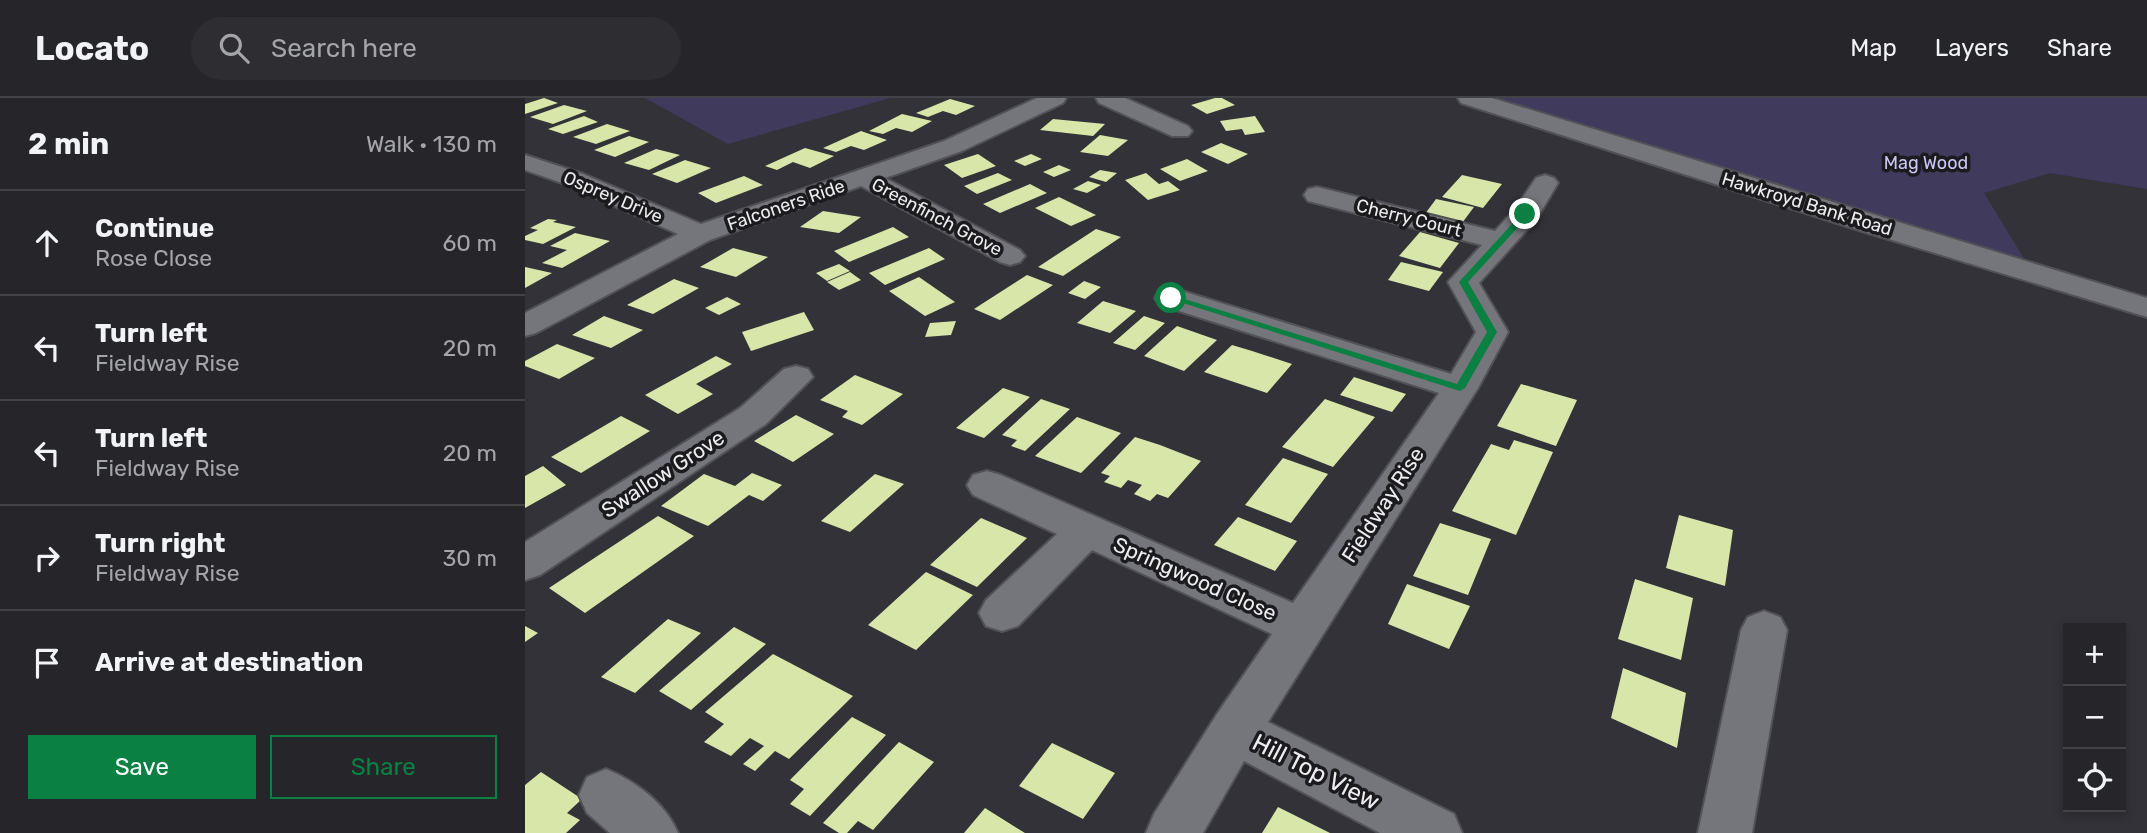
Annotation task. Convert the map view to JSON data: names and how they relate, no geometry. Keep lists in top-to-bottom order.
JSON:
{
  "streets": {
    "street": [
      "Osprey Drive",
      "Hawkroyd Bank Road",
      "Falconers Ride",
      "Greenfinch Grove",
      "Cherry Court",
      "Swallow Grove",
      "Fieldway Rise",
      "Springwood Close",
      "Hill Top View"
    ]
  },
  "crossings": [
    ["Osprey Drive", "Falconers Ride"],
    ["Falconers Ride", "Greenfinch Grove"],
    ["Cherry Court", "Fieldway Rise"],
    ["Fieldway Rise", "Springwood Close"],
    ["Fieldway Rise", "Hill Top View"]
  ],
  "parks": ["Mag Wood"],
  "page": {
    "header": "Locato",
    "search": "Search here",
    "nav": ["Map", "Layers", "Share"],
    "heading": ["2 min", "Walk · 130 m"],
    "list": [
      ["Continue", "Rose Close", "60 m"],
      ["Turn left", "Fieldway Rise", "20 m"],
      ["Turn left", "Fieldway Rise", "20 m"],
      ["Turn right", "Fieldway Rise", "30 m"],
      "Arrive at destination"
    ],
    "map_buttons": ["+", "−"],
    "buttons": ["Save", "Share"]
  }
}
